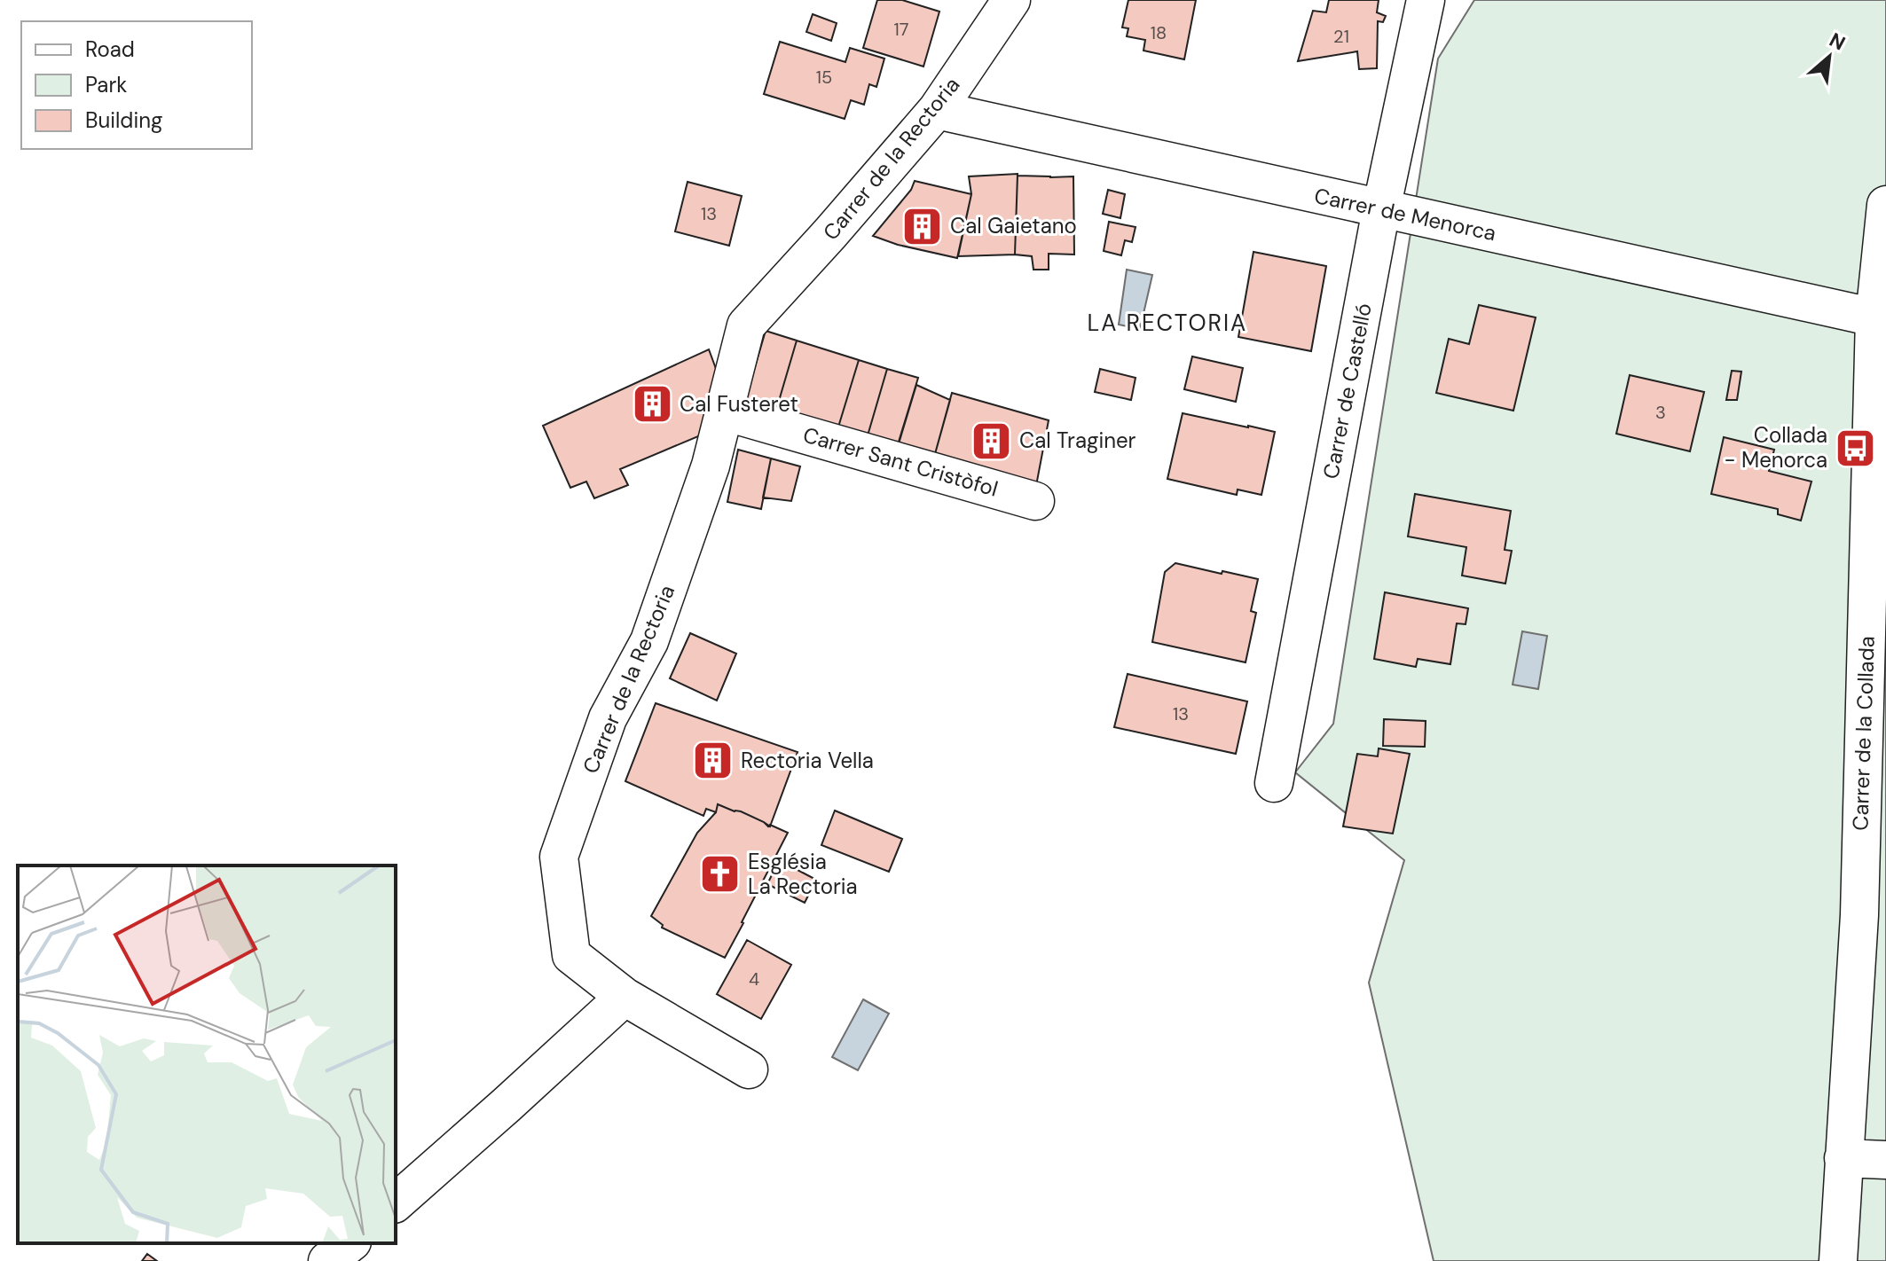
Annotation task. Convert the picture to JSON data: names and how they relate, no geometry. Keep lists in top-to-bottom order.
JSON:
{
  "streets": {
    "street": [
      "Carrer de la Rectoria",
      "Carrer de Menorca",
      "Carrer de Castelló",
      "Carrer Sant Cristòfol",
      "Carrer de la Collada"
    ]
  },
  "crossings": [
    ["Carrer de la Rectoria", "Carrer de Menorca"],
    ["Carrer de la Rectoria", "Carrer Sant Cristòfol"],
    ["Carrer de Menorca", "Carrer de Castelló"],
    ["Carrer de Menorca", "Carrer de la Collada"]
  ],
  "districts": ["LA RECTORIA"],
  "places": {
    "building": [
      "Cal Gaietano",
      "Cal Fusteret",
      "Cal Traginer",
      "Rectoria Vella"
    ],
    "bus stop": ["Collada - Menorca"],
    "church": ["Església La Rectoria"]
  },
  "house_numbers": [
    "17",
    "18",
    "21",
    "15",
    "13",
    "3",
    "13",
    "4"
  ],
  "legend": ["Road", "Park", "Building"],
  "north": "top right"
}
